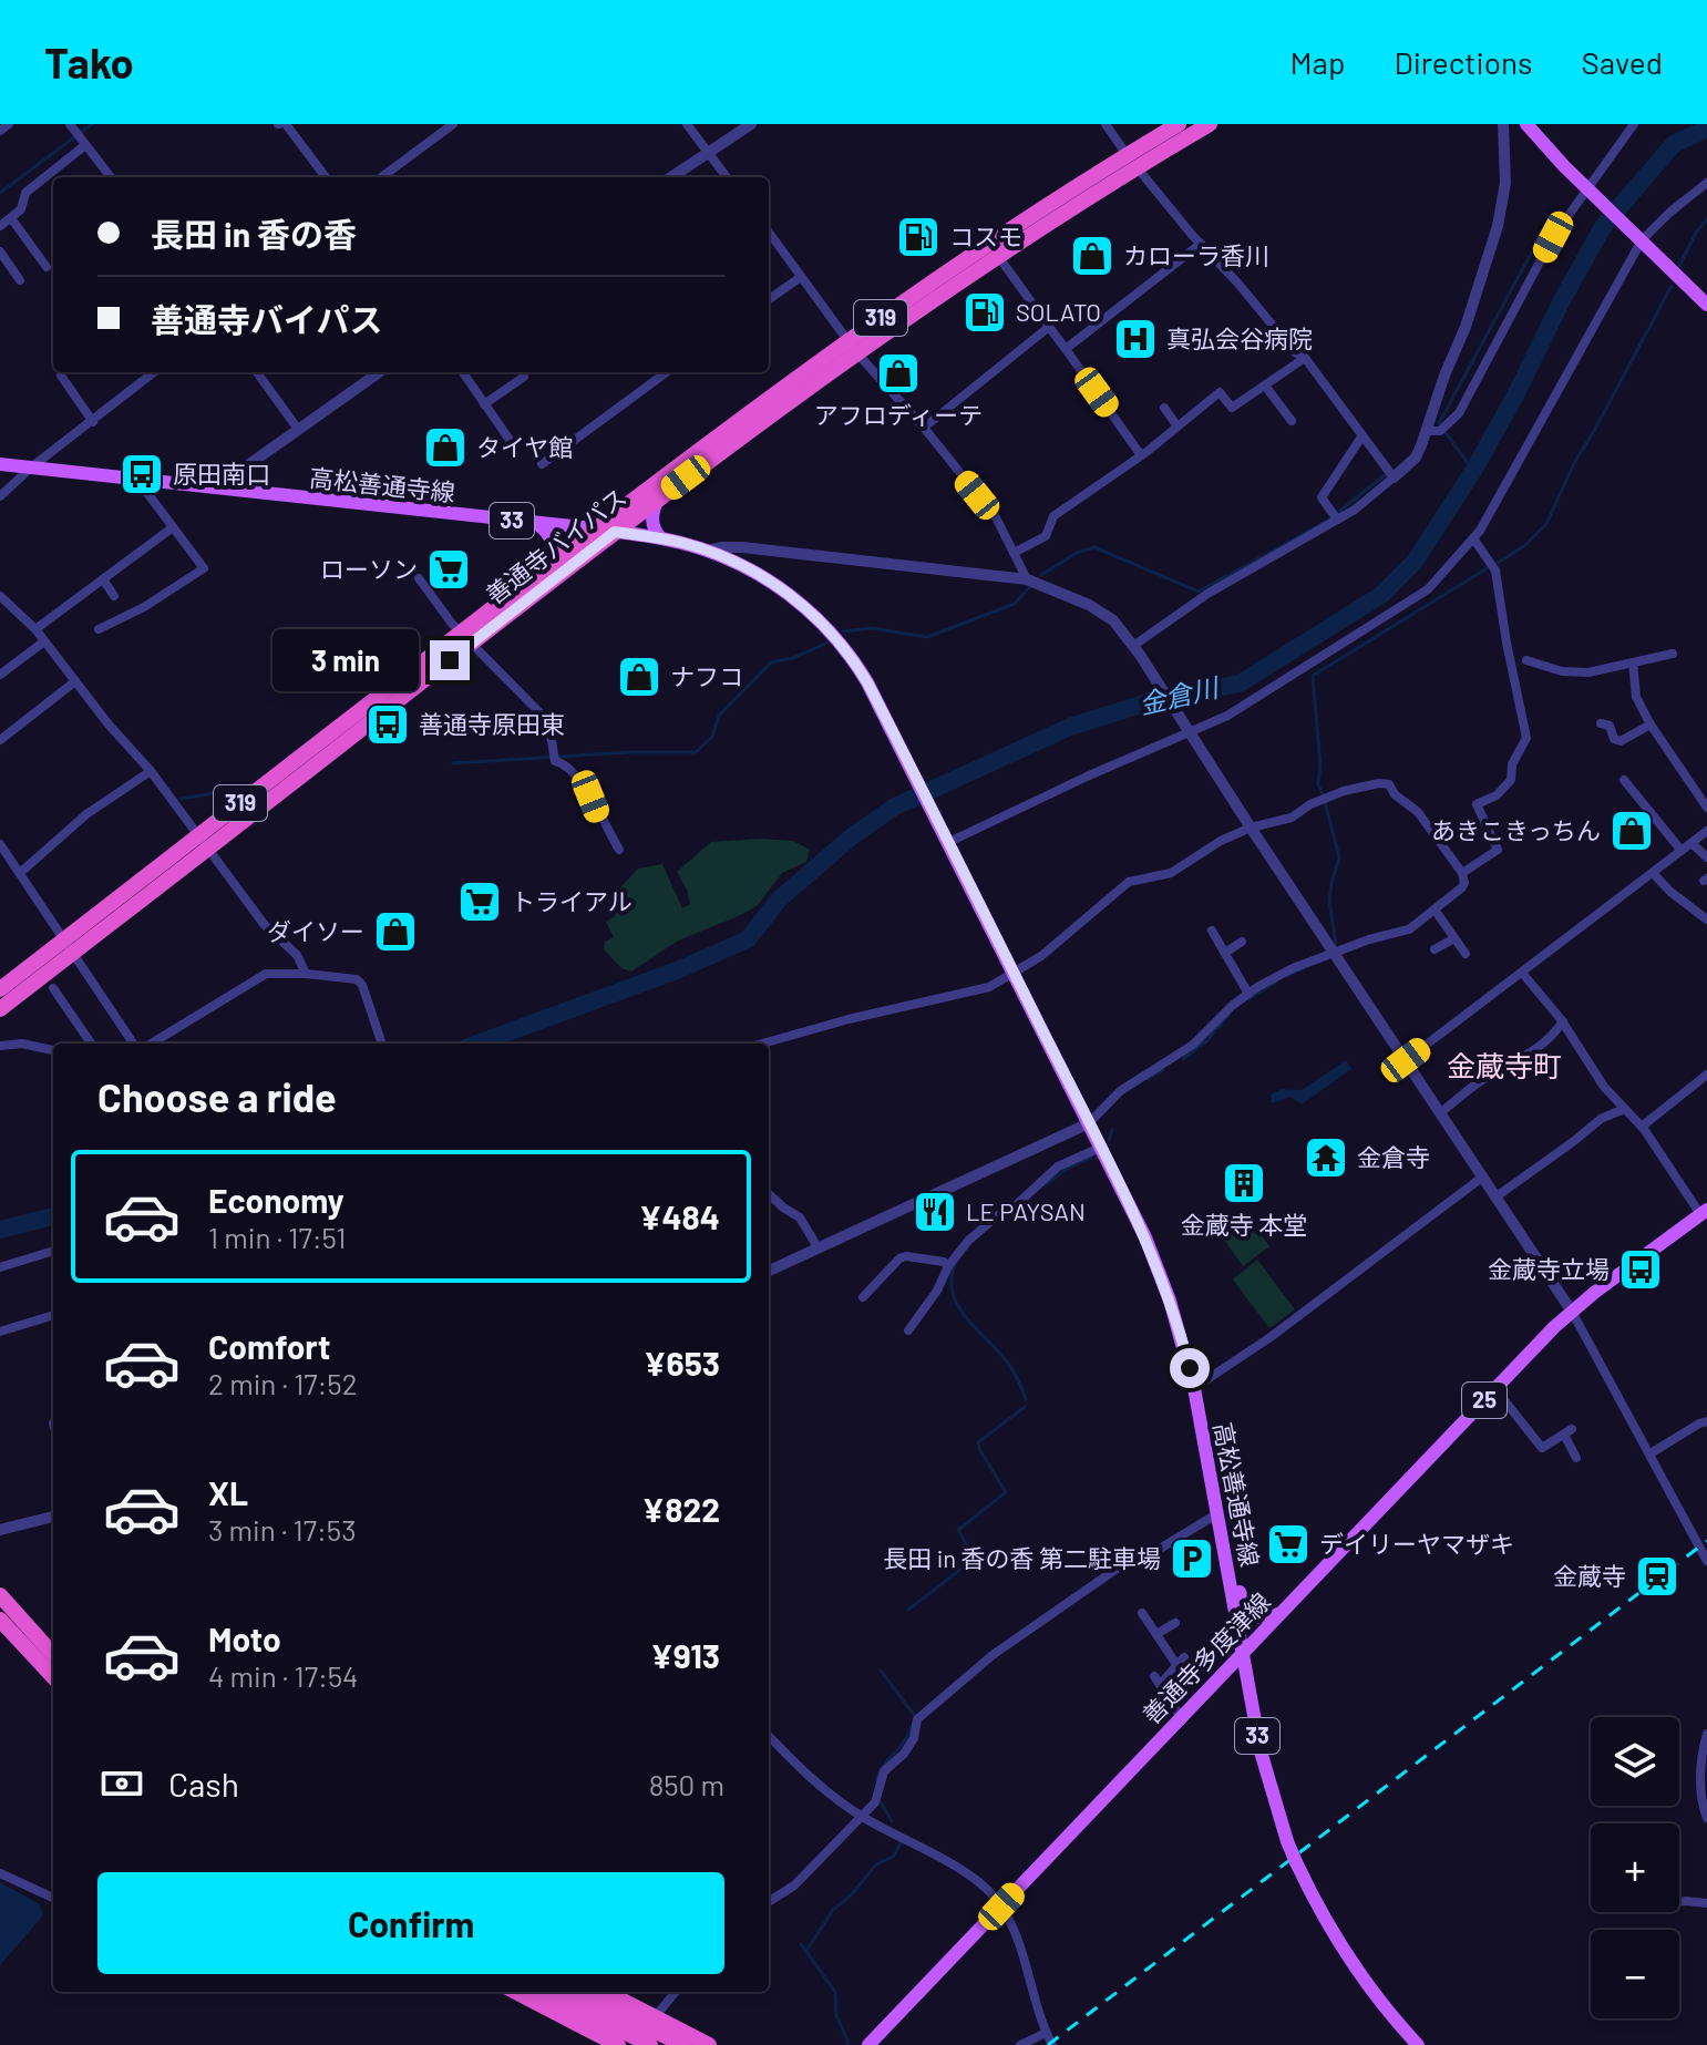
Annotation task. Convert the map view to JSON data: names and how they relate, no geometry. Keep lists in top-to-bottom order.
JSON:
{
  "streets": {
    "highway": ["319", "善通寺バイパス"],
    "main road": [
      "高松善通寺線",
      "33",
      "25",
      "善通寺多度津線"
    ]
  },
  "crossings": [
    ["高松善通寺線", "善通寺バイパス"],
    ["高松善通寺線", "善通寺多度津線"]
  ],
  "districts": ["金蔵寺町"],
  "water": ["金倉川"],
  "places": {
    "fuel station": ["コスモ", "SOLATO"],
    "shop": [
      "カローラ香川",
      "アフロディーテ",
      "タイヤ館",
      "ナフコ",
      "あきこきっちん",
      "ダイソー"
    ],
    "hospital": ["真弘会谷病院"],
    "bus stop": ["原田南口", "善通寺原田東", "金蔵寺立場"],
    "supermarket": ["ローソン", "トライアル", "デイリーヤマザキ"],
    "temple": ["金倉寺"],
    "building": ["金蔵寺 本堂"],
    "restaurant": ["LE PAYSAN"],
    "parking": ["長田 in 香の香 第二駐車場"],
    "station": ["金蔵寺"]
  },
  "page": {
    "header": "Tako",
    "nav": ["Map", "Directions", "Saved"],
    "banner": ["長田 in 香の香", "善通寺バイパス"],
    "bubble": "3 min",
    "heading": "Choose a ride",
    "list": [
      {
        "name": "Economy",
        "note": "1 min · 17:51",
        "value": "¥484"
      },
      {
        "name": "Comfort",
        "note": "2 min · 17:52",
        "value": "¥653"
      },
      {
        "name": "XL",
        "note": "3 min · 17:53",
        "value": "¥822"
      },
      {
        "name": "Moto",
        "note": "4 min · 17:54",
        "value": "¥913"
      }
    ],
    "map_buttons": ["+", "−"],
    "pay": ["Cash", "850 m"],
    "buttons": "Confirm"
  }
}
